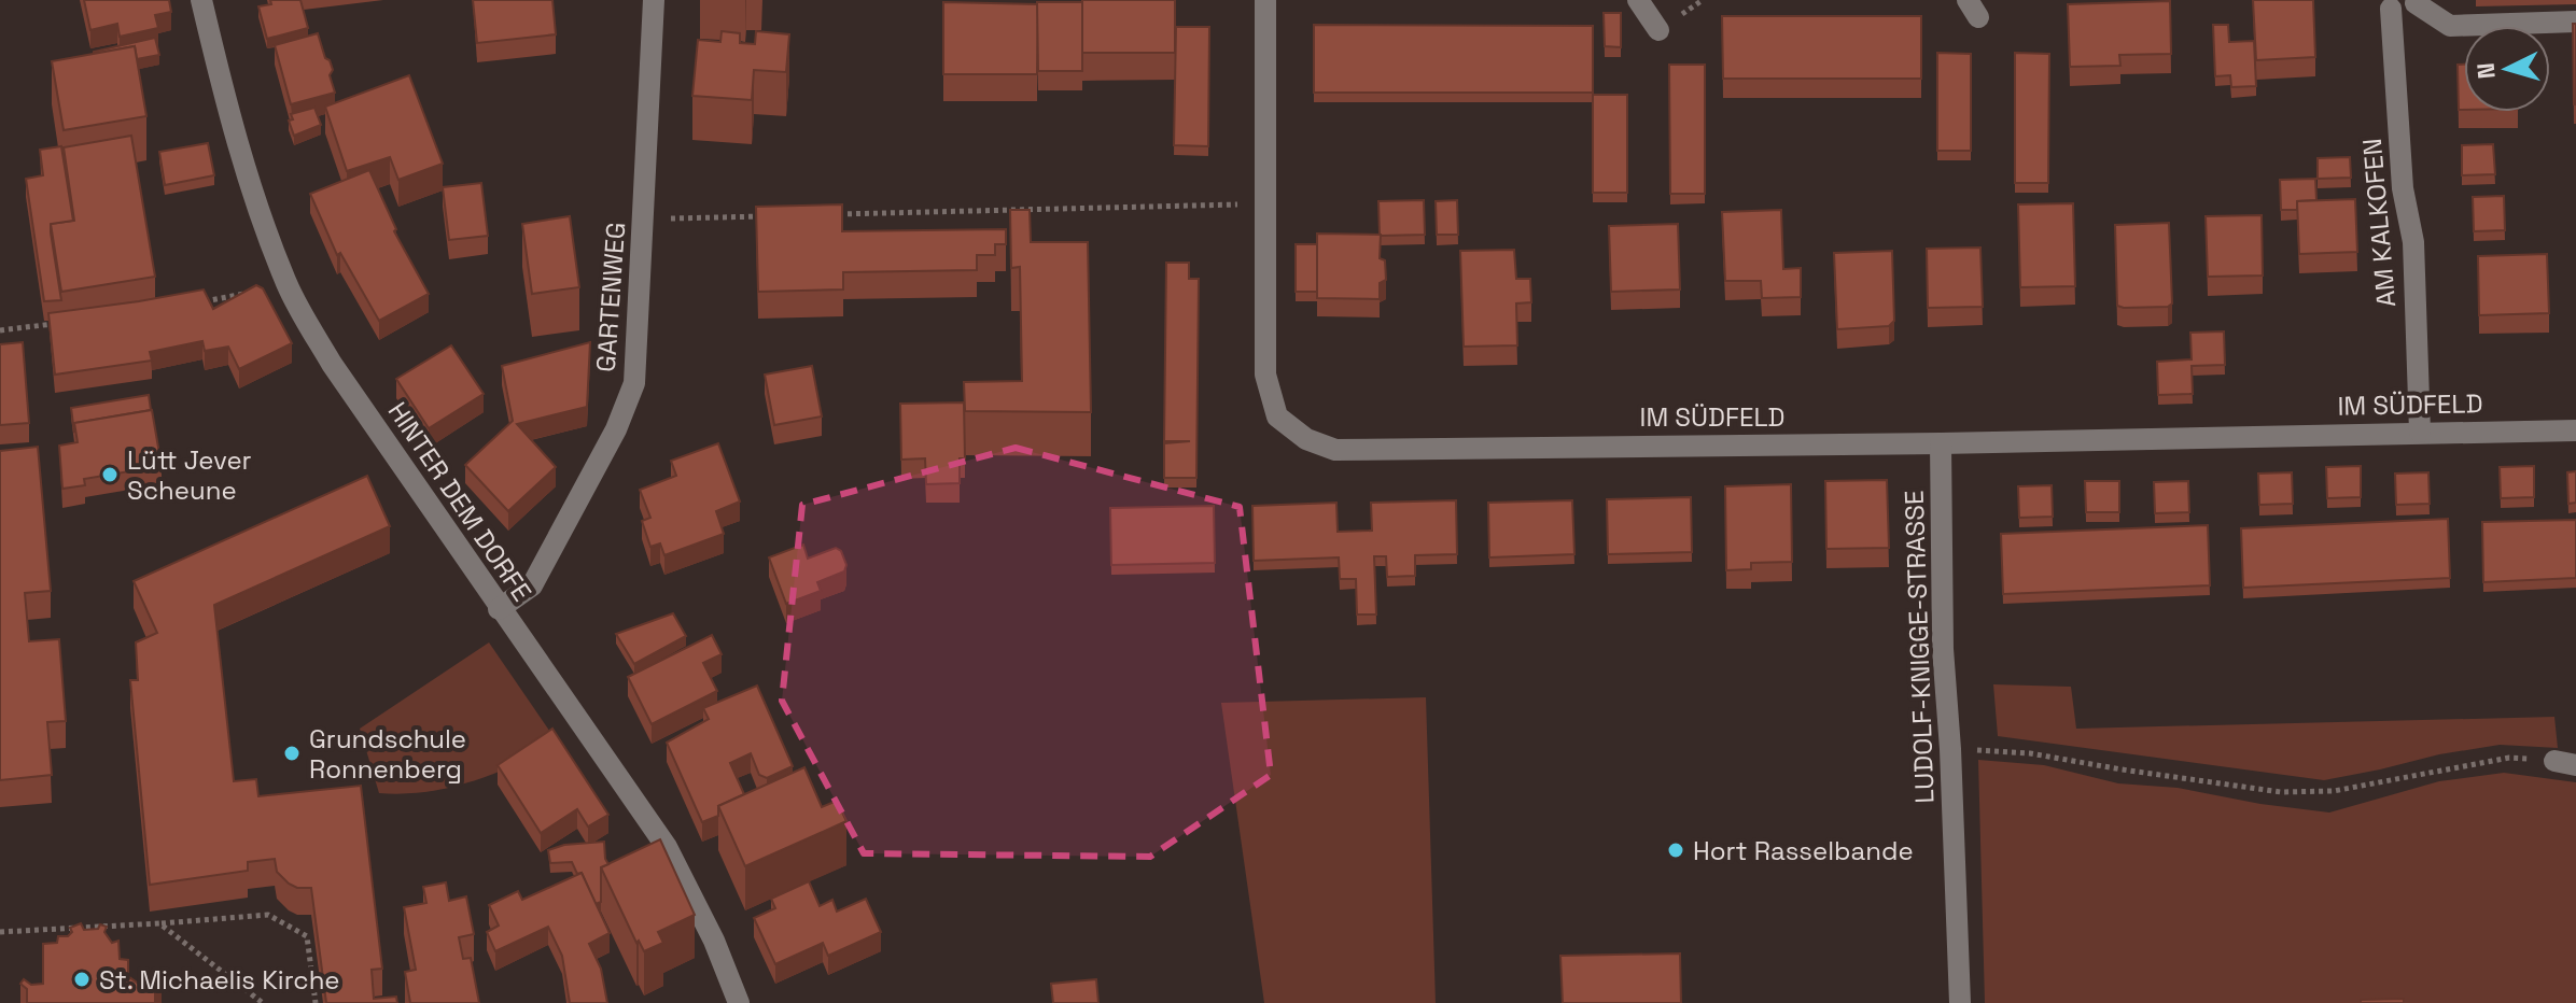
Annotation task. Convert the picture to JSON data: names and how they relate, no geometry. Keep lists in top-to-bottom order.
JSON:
{
  "streets": {
    "street": [
      "AM KALKOFEN",
      "GARTENWEG",
      "IM SÜDFELD",
      "HINTER DEM DORFE",
      "LUDOLF-KNIGGE-STRASSE"
    ]
  },
  "crossings": [
    ["AM KALKOFEN", "IM SÜDFELD"],
    ["GARTENWEG", "HINTER DEM DORFE"],
    ["IM SÜDFELD", "LUDOLF-KNIGGE-STRASSE"]
  ],
  "places": [
    "Lütt Jever Scheune",
    "Grundschule Ronnenberg",
    "Hort Rasselbande",
    "St. Michaelis Kirche"
  ],
  "north": "left"
}
